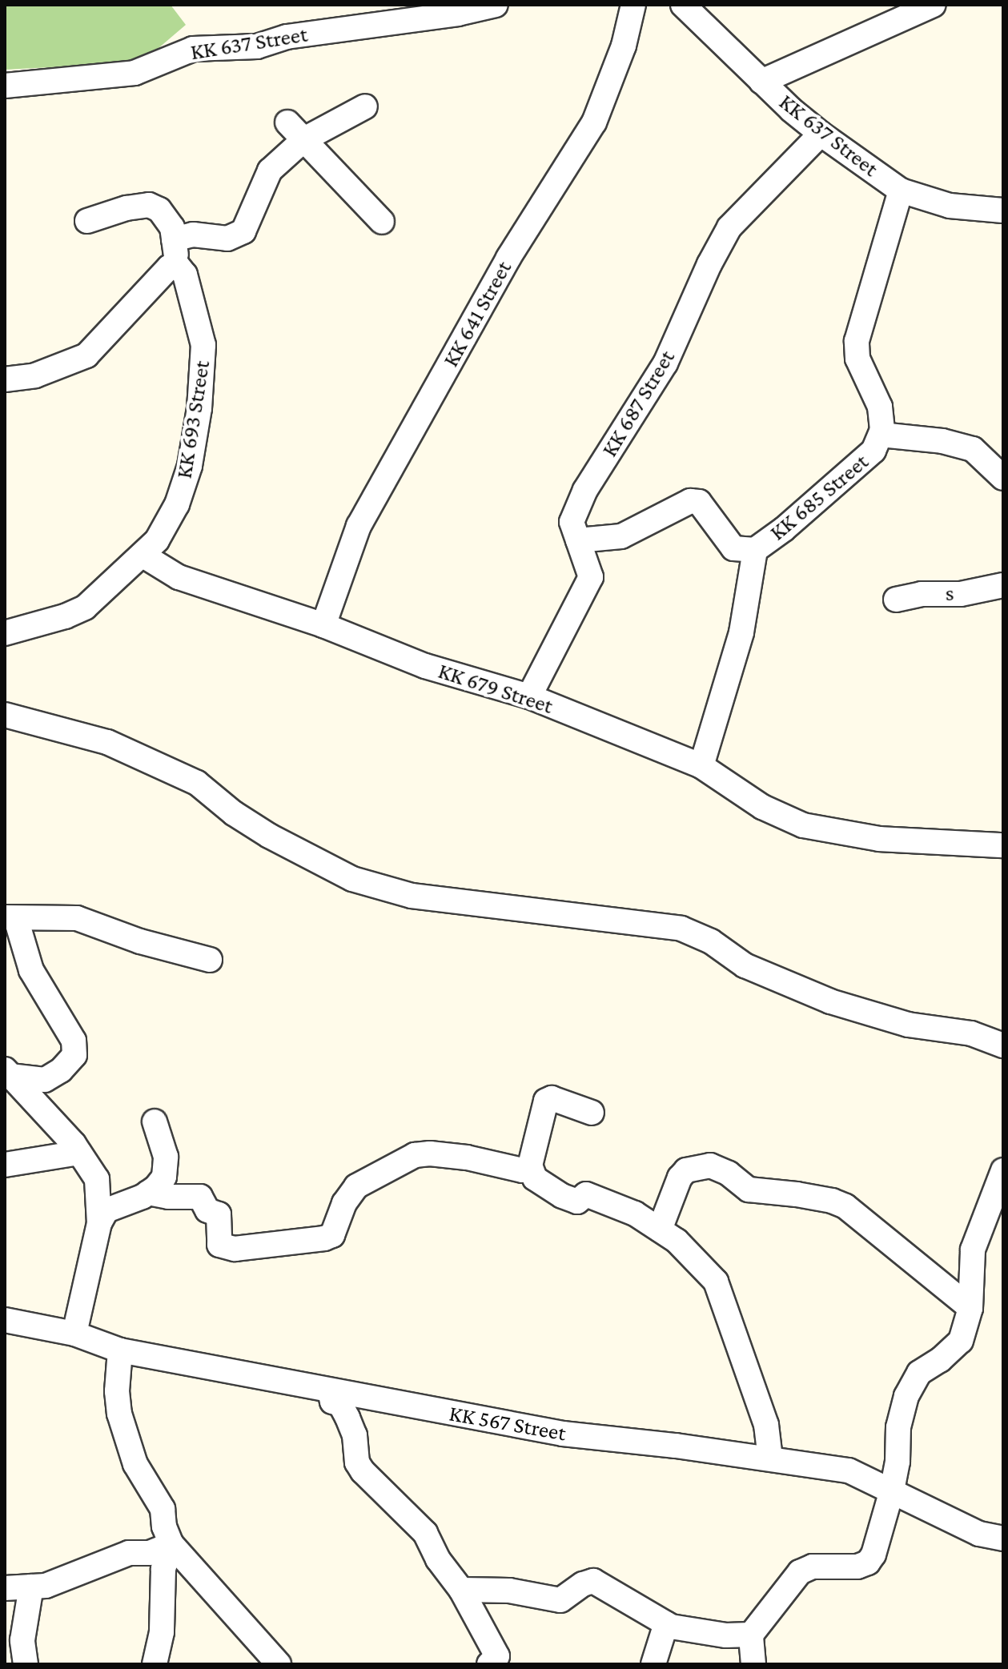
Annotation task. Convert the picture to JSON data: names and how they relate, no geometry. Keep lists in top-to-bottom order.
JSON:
{
  "streets": {
    "street": [
      "KK 637 Street",
      "KK 641 Street",
      "KK 687 Street",
      "KK 693 Street",
      "KK 685 Street",
      "s",
      "KK 679 Street",
      "KK 567 Street"
    ]
  },
  "crossings": [
    ["KK 637 Street", "KK 687 Street"],
    ["KK 637 Street", "KK 685 Street"],
    ["KK 641 Street", "KK 679 Street"],
    ["KK 687 Street", "KK 679 Street"],
    ["KK 693 Street", "KK 679 Street"],
    ["KK 685 Street", "KK 679 Street"]
  ]
}
